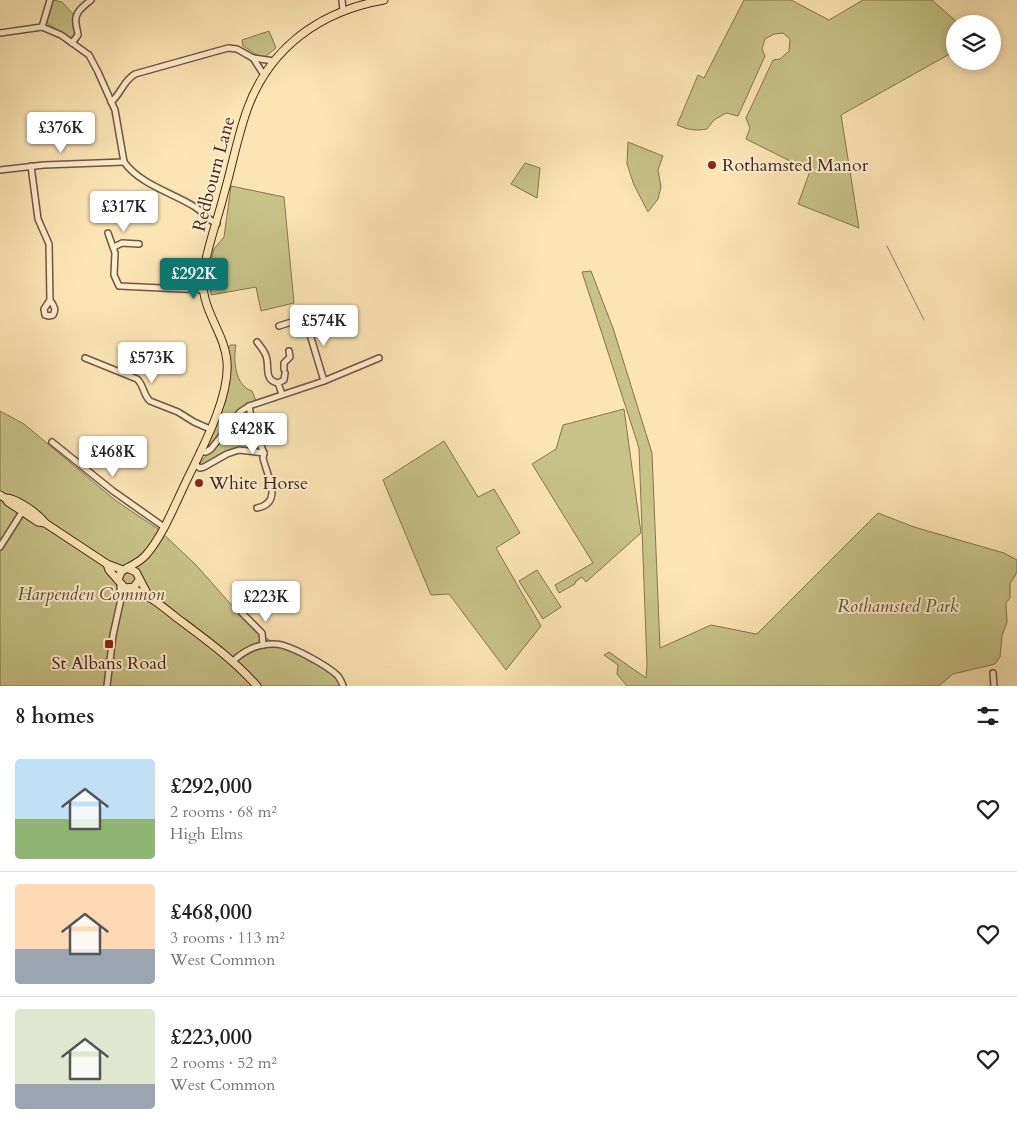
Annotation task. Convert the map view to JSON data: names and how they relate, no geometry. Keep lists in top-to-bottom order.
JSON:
{
  "streets": {
    "main road": ["Redbourn Lane"]
  },
  "parks": ["Harpenden Common", "Rothamsted Park"],
  "places": {
    "other": ["Rothamsted Manor", "White Horse"],
    "transit": ["St Albans Road"]
  },
  "page": {
    "price": [
      "£376K",
      "£317K",
      "£292K",
      "£574K",
      "£573K",
      "£428K",
      "£468K",
      "£223K"
    ],
    "heading": "8 homes",
    "list": [
      {
        "name": "£292,000",
        "note": "2 rooms · 68 m² · High Elms"
      },
      {
        "name": "£468,000",
        "note": "3 rooms · 113 m² · West Common"
      },
      {
        "name": "£223,000",
        "note": "2 rooms · 52 m² · West Common"
      }
    ]
  }
}
